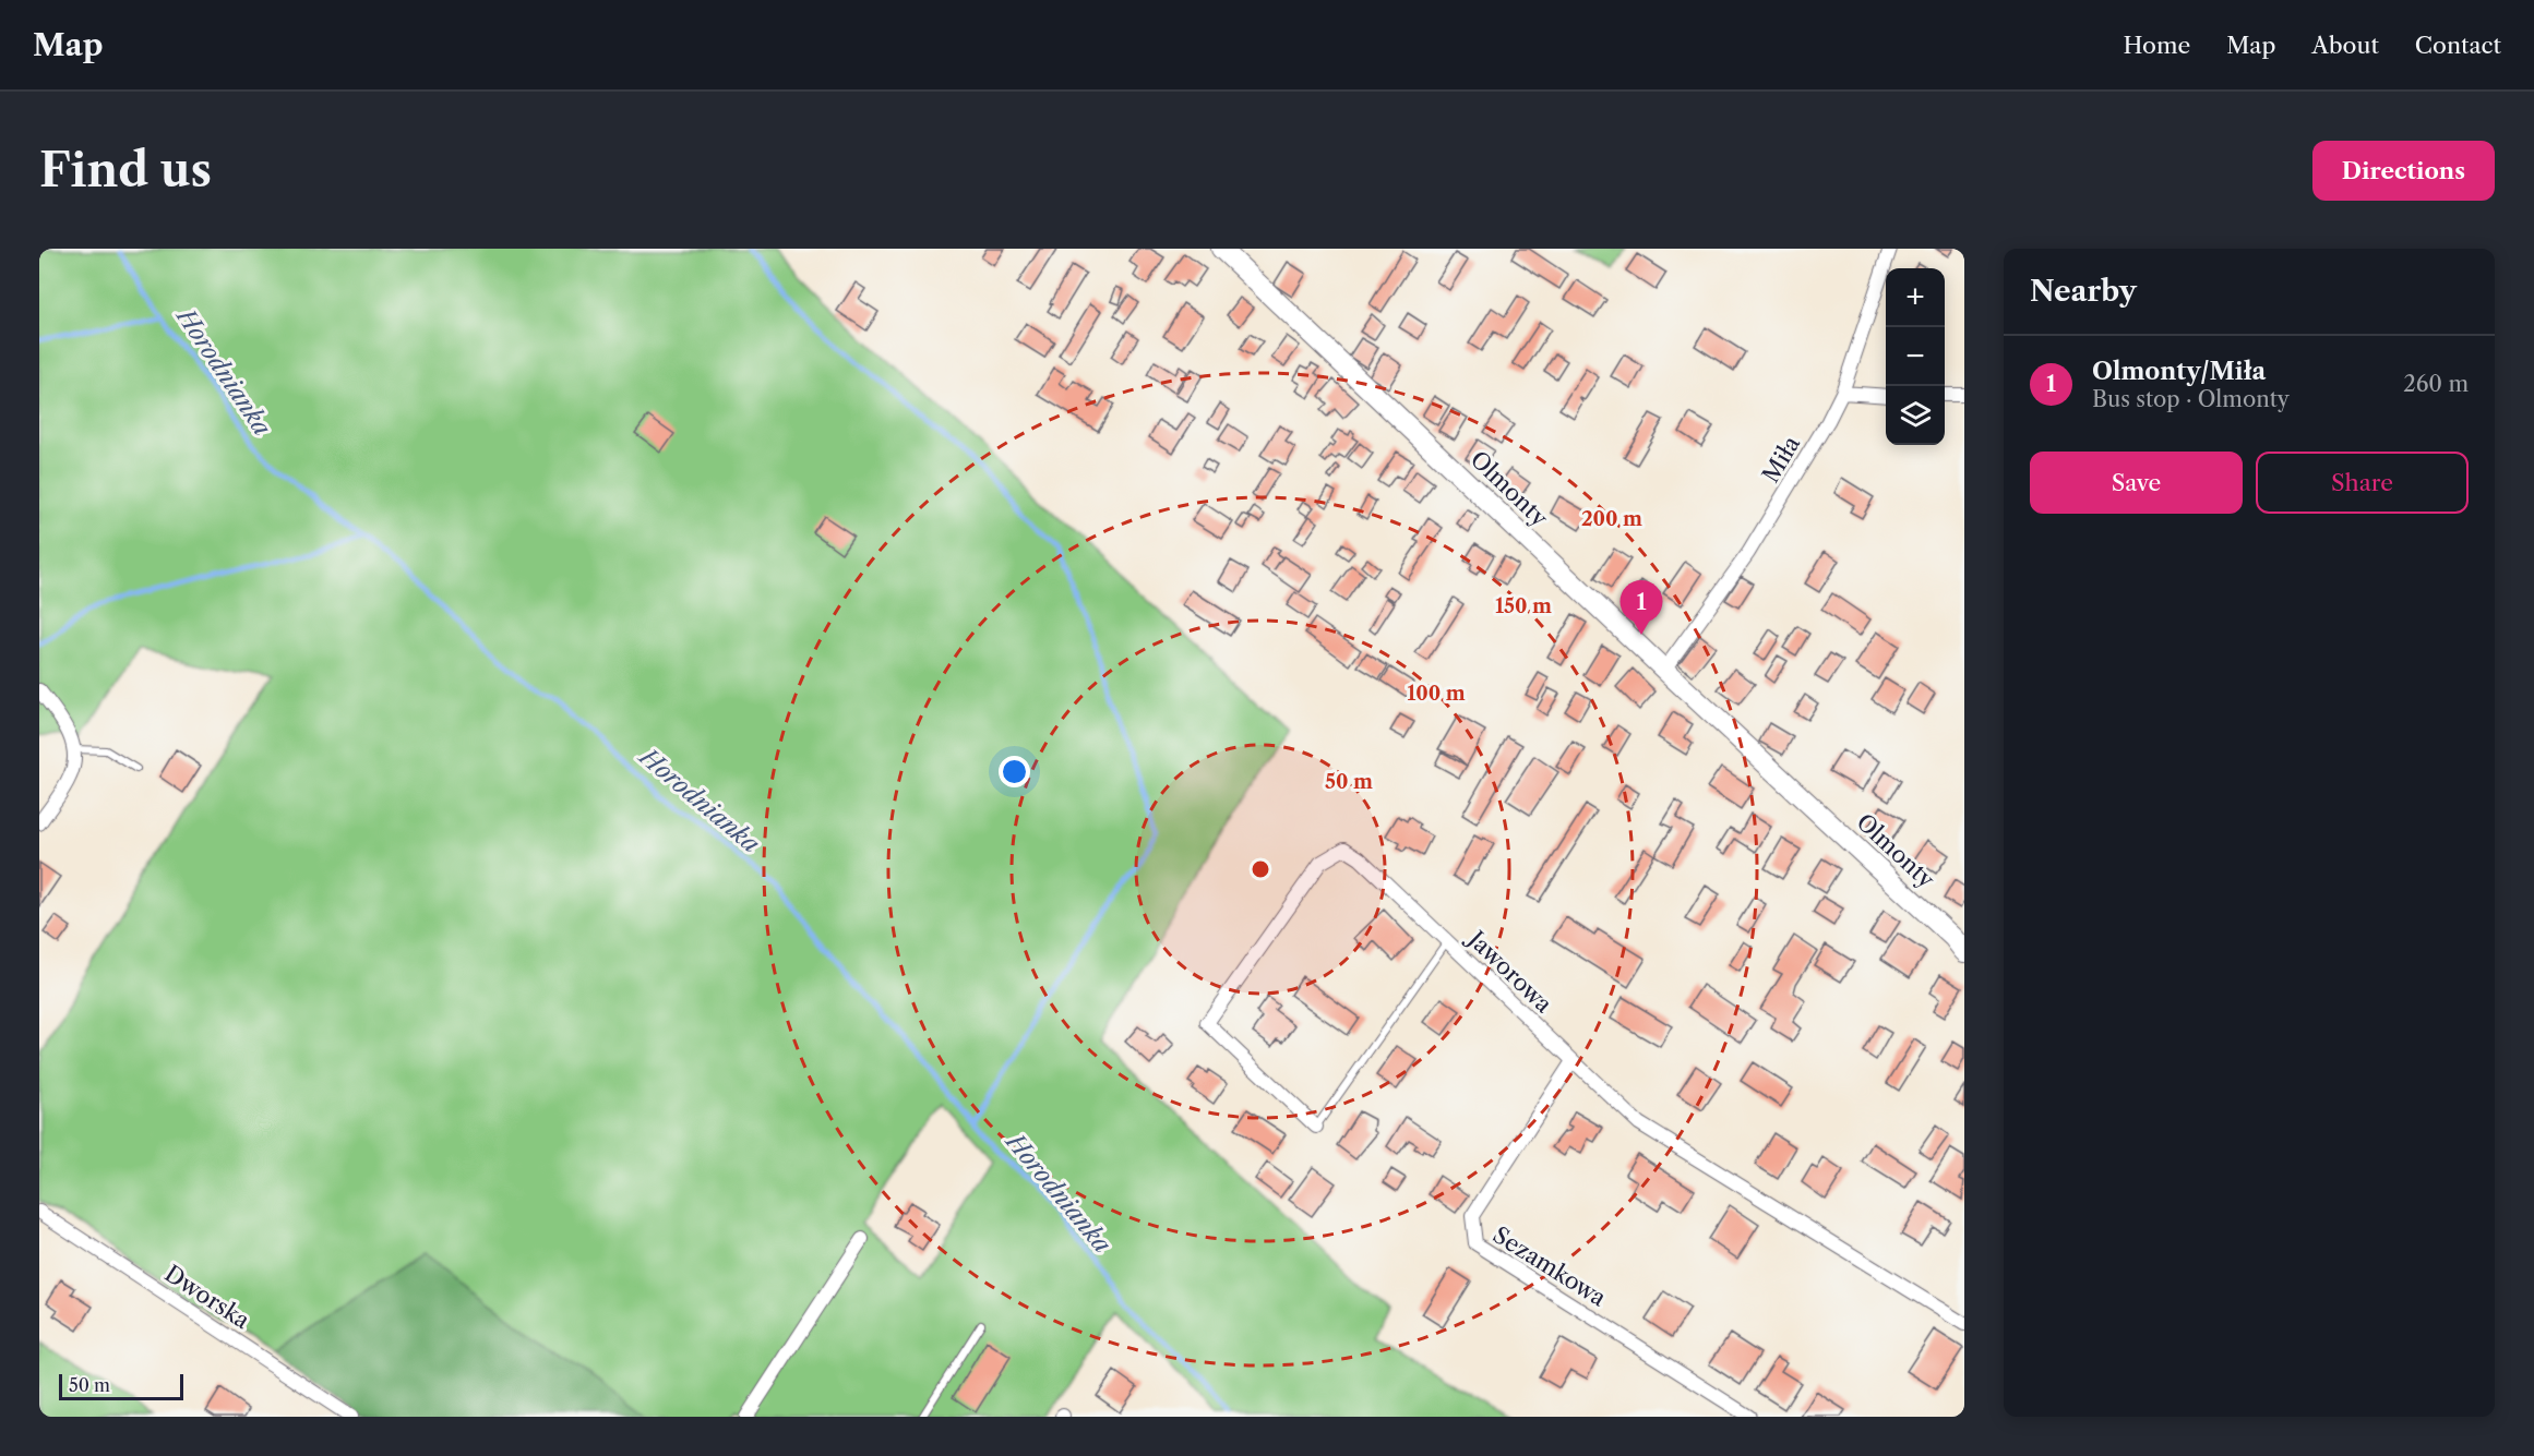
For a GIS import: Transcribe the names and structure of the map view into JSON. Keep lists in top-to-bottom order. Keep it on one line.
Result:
{"streets":{"street":["Miła","Olmonty","Jaworowa","Sezamkowa","Dworska"]},"crossings":[["Miła","Olmonty"],["Jaworowa","Sezamkowa"]],"water":["Horodnianka"],"scale_bar":"50 m","page":{"header":"Map","nav":["Home","Map","About","Contact"],"buttons":["Directions",["Save","Share"]],"title":"Find us","heading":"Nearby","map_buttons":["+","−"],"list":[{"mark":"1","name":"Olmonty/Miła","note":"Bus stop · Olmonty","value":"260 m"}],"pins":"1","scale":"50 m"},"rings":["200 m","150 m","100 m","50 m"]}
